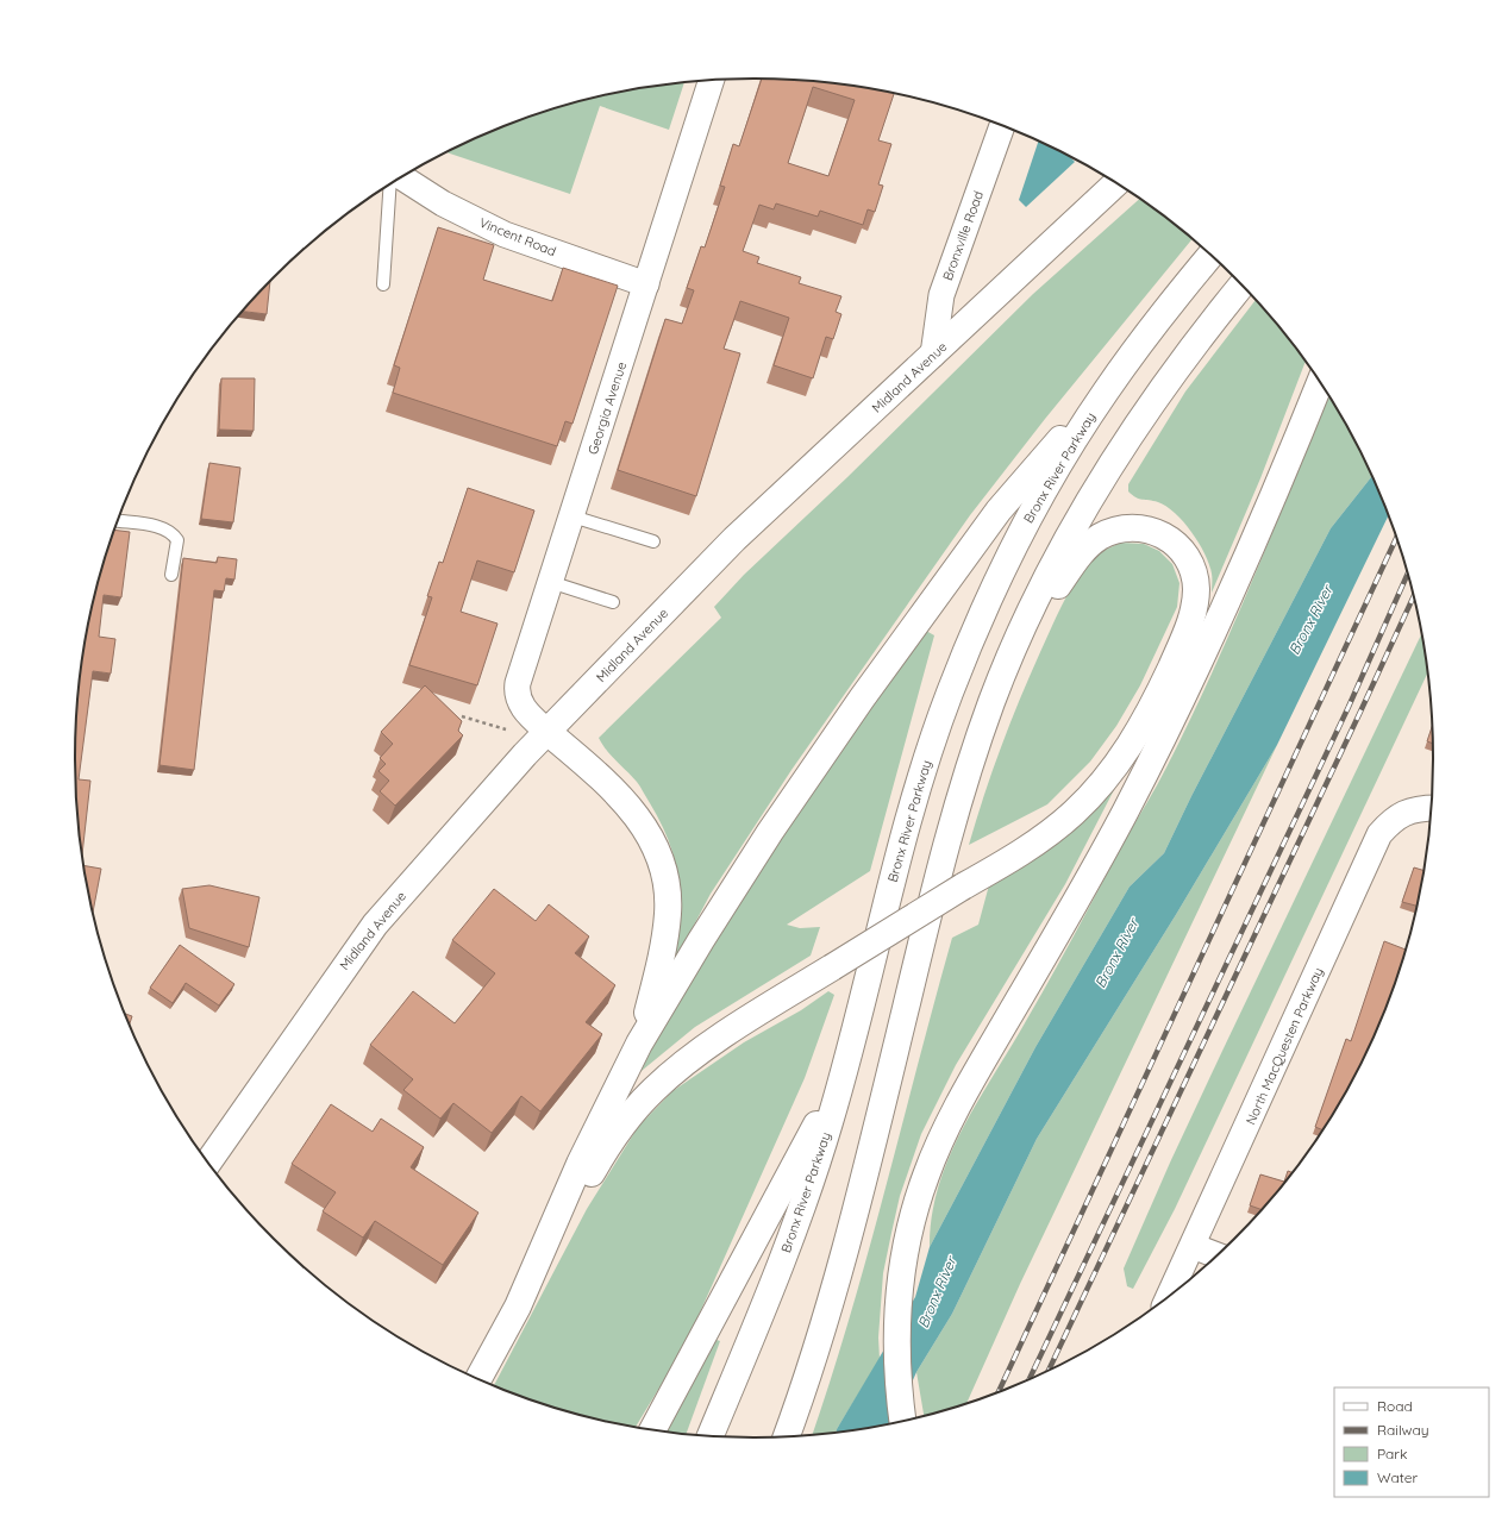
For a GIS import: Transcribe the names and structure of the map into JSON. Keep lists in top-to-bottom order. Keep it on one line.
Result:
{"streets":{"main road":["Midland Avenue","Bronx River Parkway"],"street":["Bronxville Road","Vincent Road","Georgia Avenue","North MacQuesten Parkway"]},"crossings":[["Bronxville Road","Midland Avenue"],["Vincent Road","Georgia Avenue"],["Midland Avenue","Georgia Avenue"]],"water":["Bronx River"],"legend":["Road","Railway","Park","Water"]}
